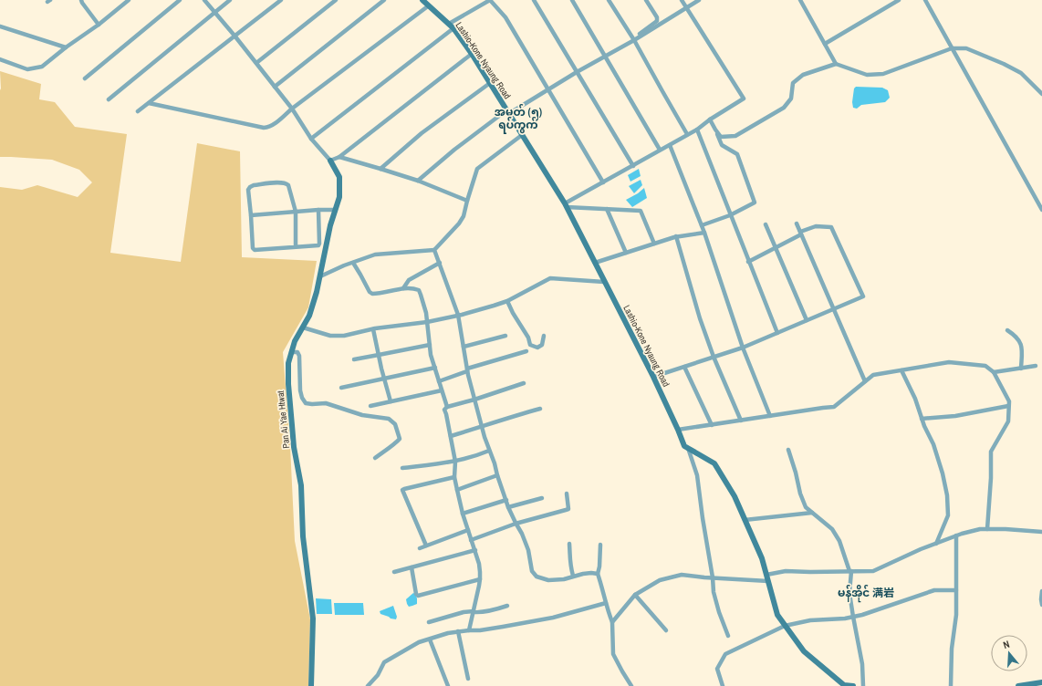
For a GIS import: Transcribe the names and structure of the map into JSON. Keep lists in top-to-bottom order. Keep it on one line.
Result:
{"streets":{"main road":["Lashio-Kone Nyaung Road","Pan Ai Yae Htwat"]},"districts":["အမှတ် (၅) ရပ်ကွက်","မန်အိုင် 满岩"],"north":"top"}
